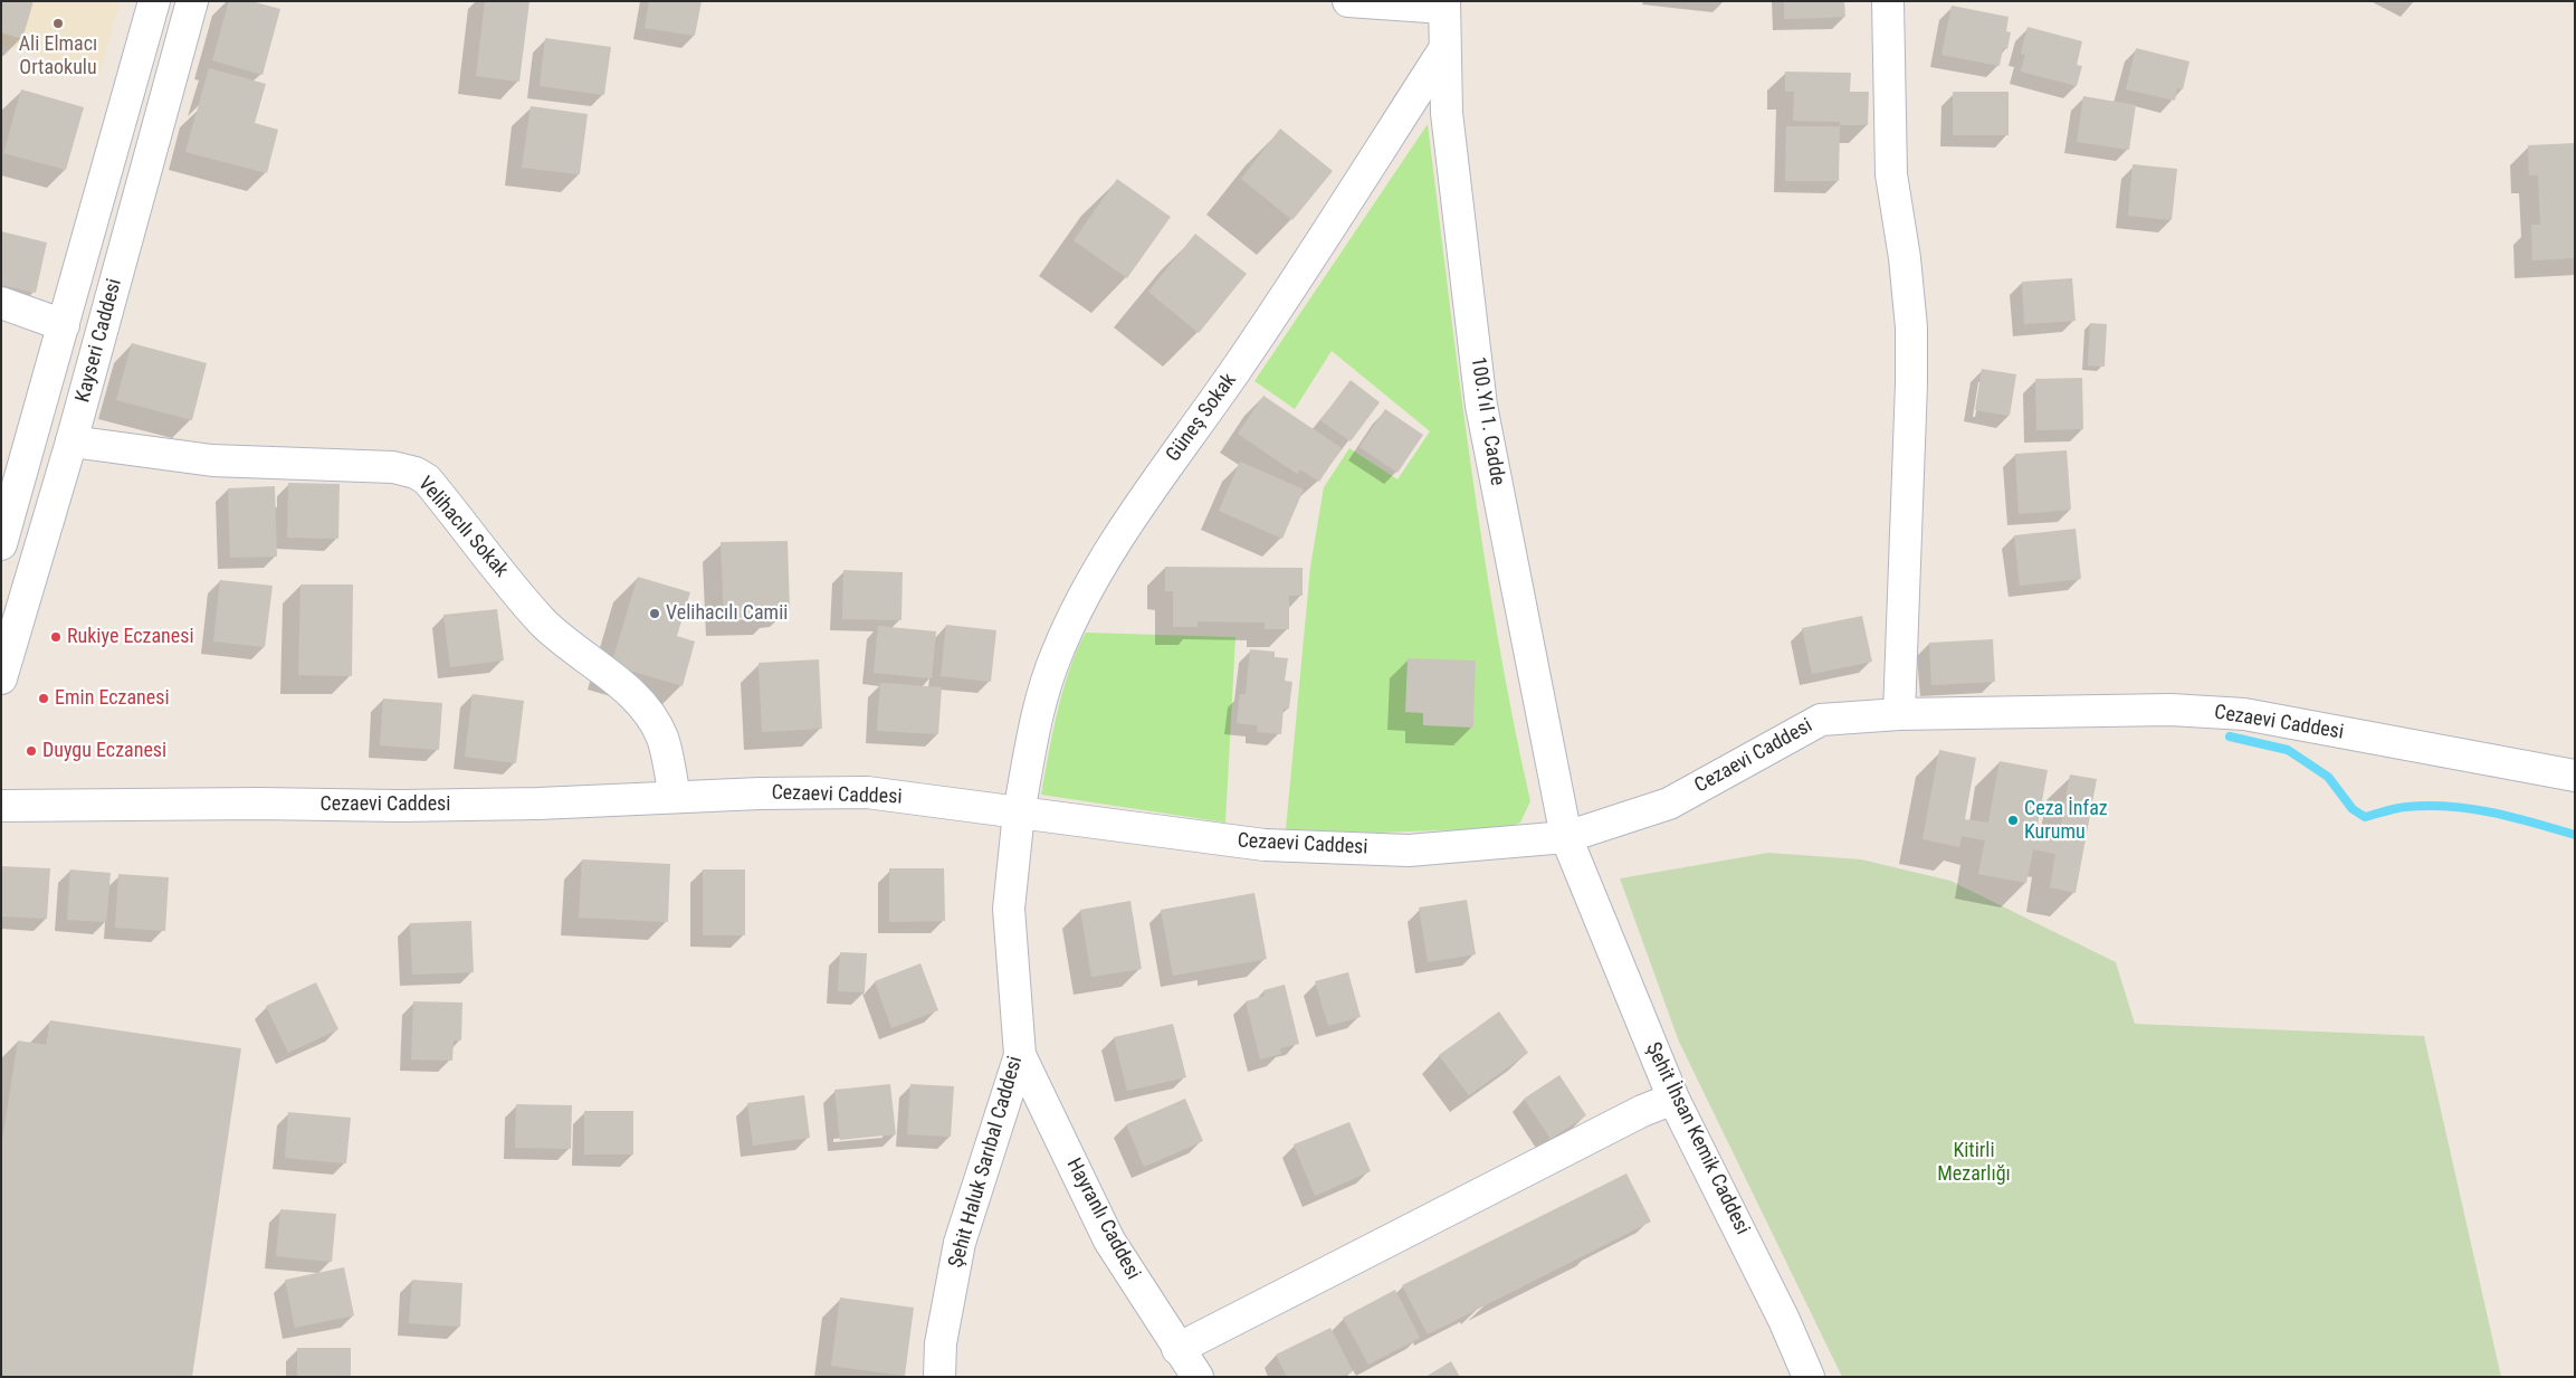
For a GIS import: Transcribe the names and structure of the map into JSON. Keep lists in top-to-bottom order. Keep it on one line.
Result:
{"streets":{"street":["Kayseri Caddesi","Güneş Sokak","100.Yıl 1. Cadde","Velihacılı Sokak","Cezaevi Caddesi","Şehit İhsan Kemik Caddesi","Şehit Haluk Sarıbal Caddesi","Hayranlı Caddesi"]},"crossings":[["Kayseri Caddesi","Velihacılı Sokak"],["Güneş Sokak","100.Yıl 1. Cadde"],["Güneş Sokak","Cezaevi Caddesi"],["Güneş Sokak","Şehit Haluk Sarıbal Caddesi"],["100.Yıl 1. Cadde","Cezaevi Caddesi"],["100.Yıl 1. Cadde","Şehit İhsan Kemik Caddesi"],["Velihacılı Sokak","Cezaevi Caddesi"],["Cezaevi Caddesi","Şehit İhsan Kemik Caddesi"],["Cezaevi Caddesi","Şehit Haluk Sarıbal Caddesi"],["Şehit Haluk Sarıbal Caddesi","Hayranlı Caddesi"]],"parks":["Kitirli Mezarlığı"],"places":["Ali Elmacı Ortaokulu","Velihacılı Camii","Rukiye Eczanesi","Emin Eczanesi","Duygu Eczanesi","Ceza İnfaz Kurumu"]}
